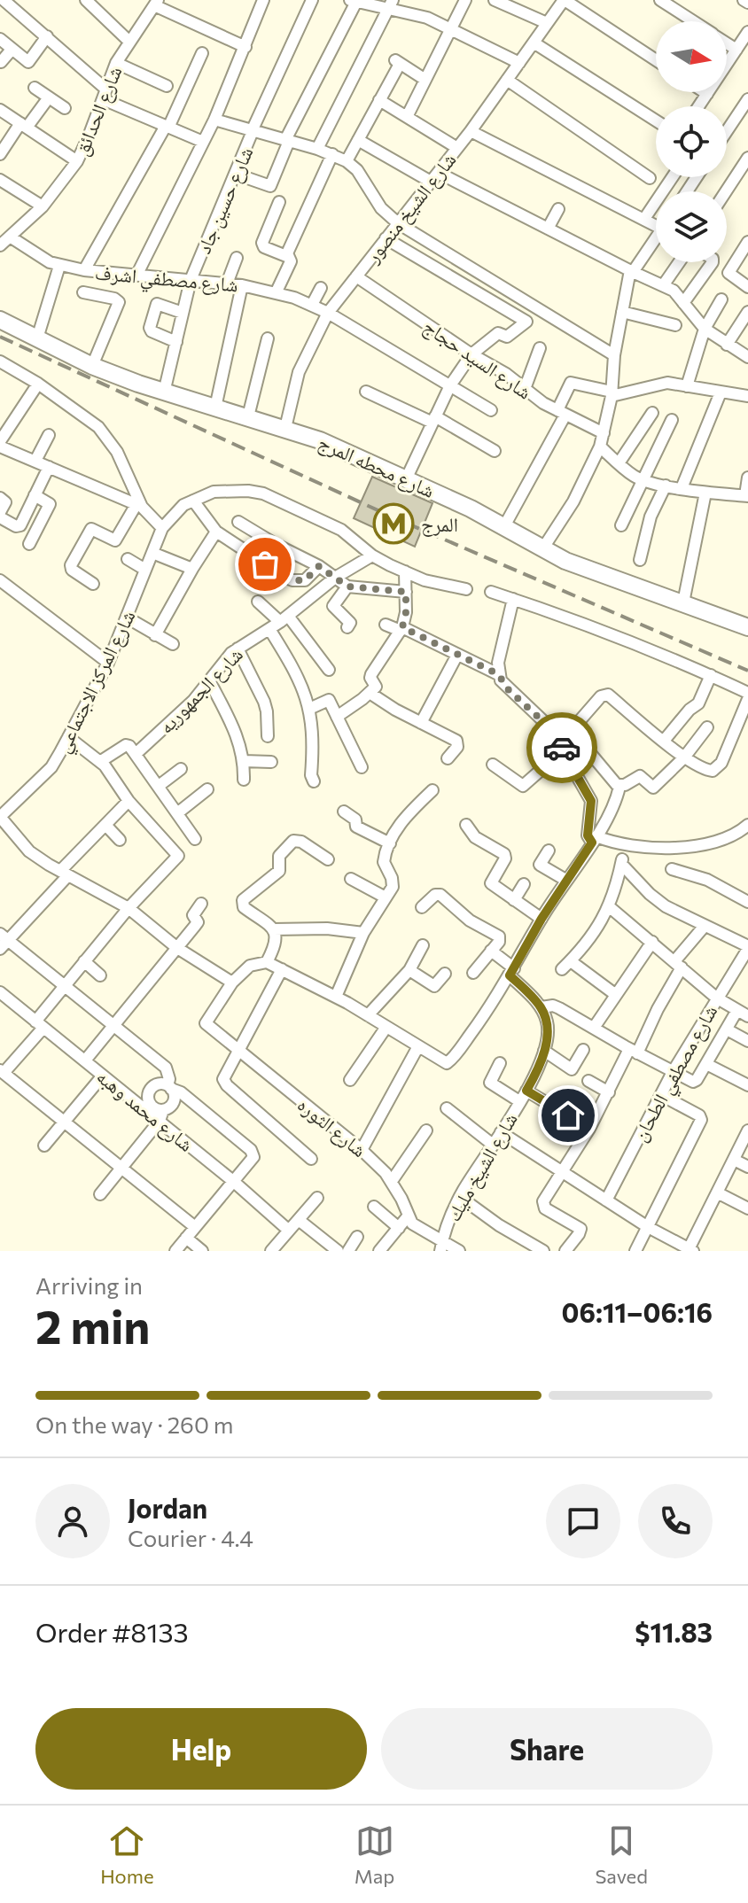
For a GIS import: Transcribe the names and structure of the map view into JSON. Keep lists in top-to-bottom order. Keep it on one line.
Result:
{"streets":{"main road":["شارع محطه المرج"],"street":["شارع الحدائق","شارع حسين جاد","شارع الشيخ منصور","شارع مصطفي اشرف","شارع السيد حجاج","شارع المركز الاجتماعي","شارع الجمهوريه","شارع مصطفي الطحان","شارع محمد وهبه","شارع الثوره","شارع الشيخ مليك"]},"crossings":[["شارع الحدائق","شارع مصطفي اشرف"],["شارع حسين جاد","شارع مصطفي اشرف"],["شارع حسين جاد","شارع محطه المرج"],["شارع الشيخ منصور","شارع مصطفي اشرف"],["شارع الشيخ منصور","شارع السيد حجاج"],["شارع الشيخ منصور","شارع محطه المرج"],["شارع الثوره","شارع الشيخ مليك"]],"places":{"metro station":["المرج"]},"north":"right","page":{"heading":["2 min","Arriving in","06:11–06:16"],"panel":["Jordan","Courier · 4.4","Order #8133","$11.83"],"bar":"On the way · 260 m","buttons":["Help","Share"],"tabs":["Home","Map","Saved"]}}
